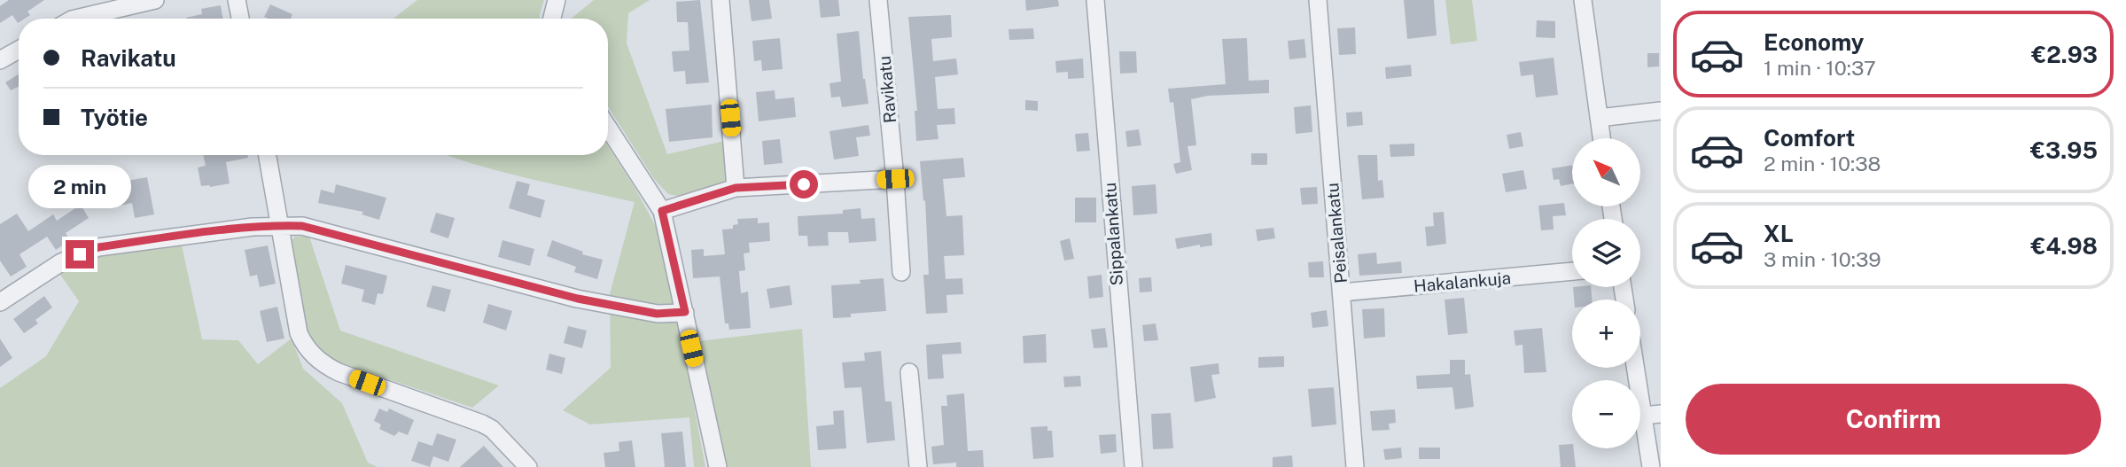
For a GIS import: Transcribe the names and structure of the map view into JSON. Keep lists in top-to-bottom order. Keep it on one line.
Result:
{"streets":{"street":["Ravikatu","Peisalankatu","Sippalankatu","Hakalankuja"]},"crossings":[["Peisalankatu","Hakalankuja"]],"north":"top left","page":{"list":[{"name":"Economy","note":"1 min · 10:37","value":"€2.93"},{"name":"Comfort","note":"2 min · 10:38","value":"€3.95"},{"name":"XL","note":"3 min · 10:39","value":"€4.98"}],"banner":["Ravikatu","Työtie"],"map_buttons":["+","−"],"bubble":"2 min","buttons":"Confirm"}}
